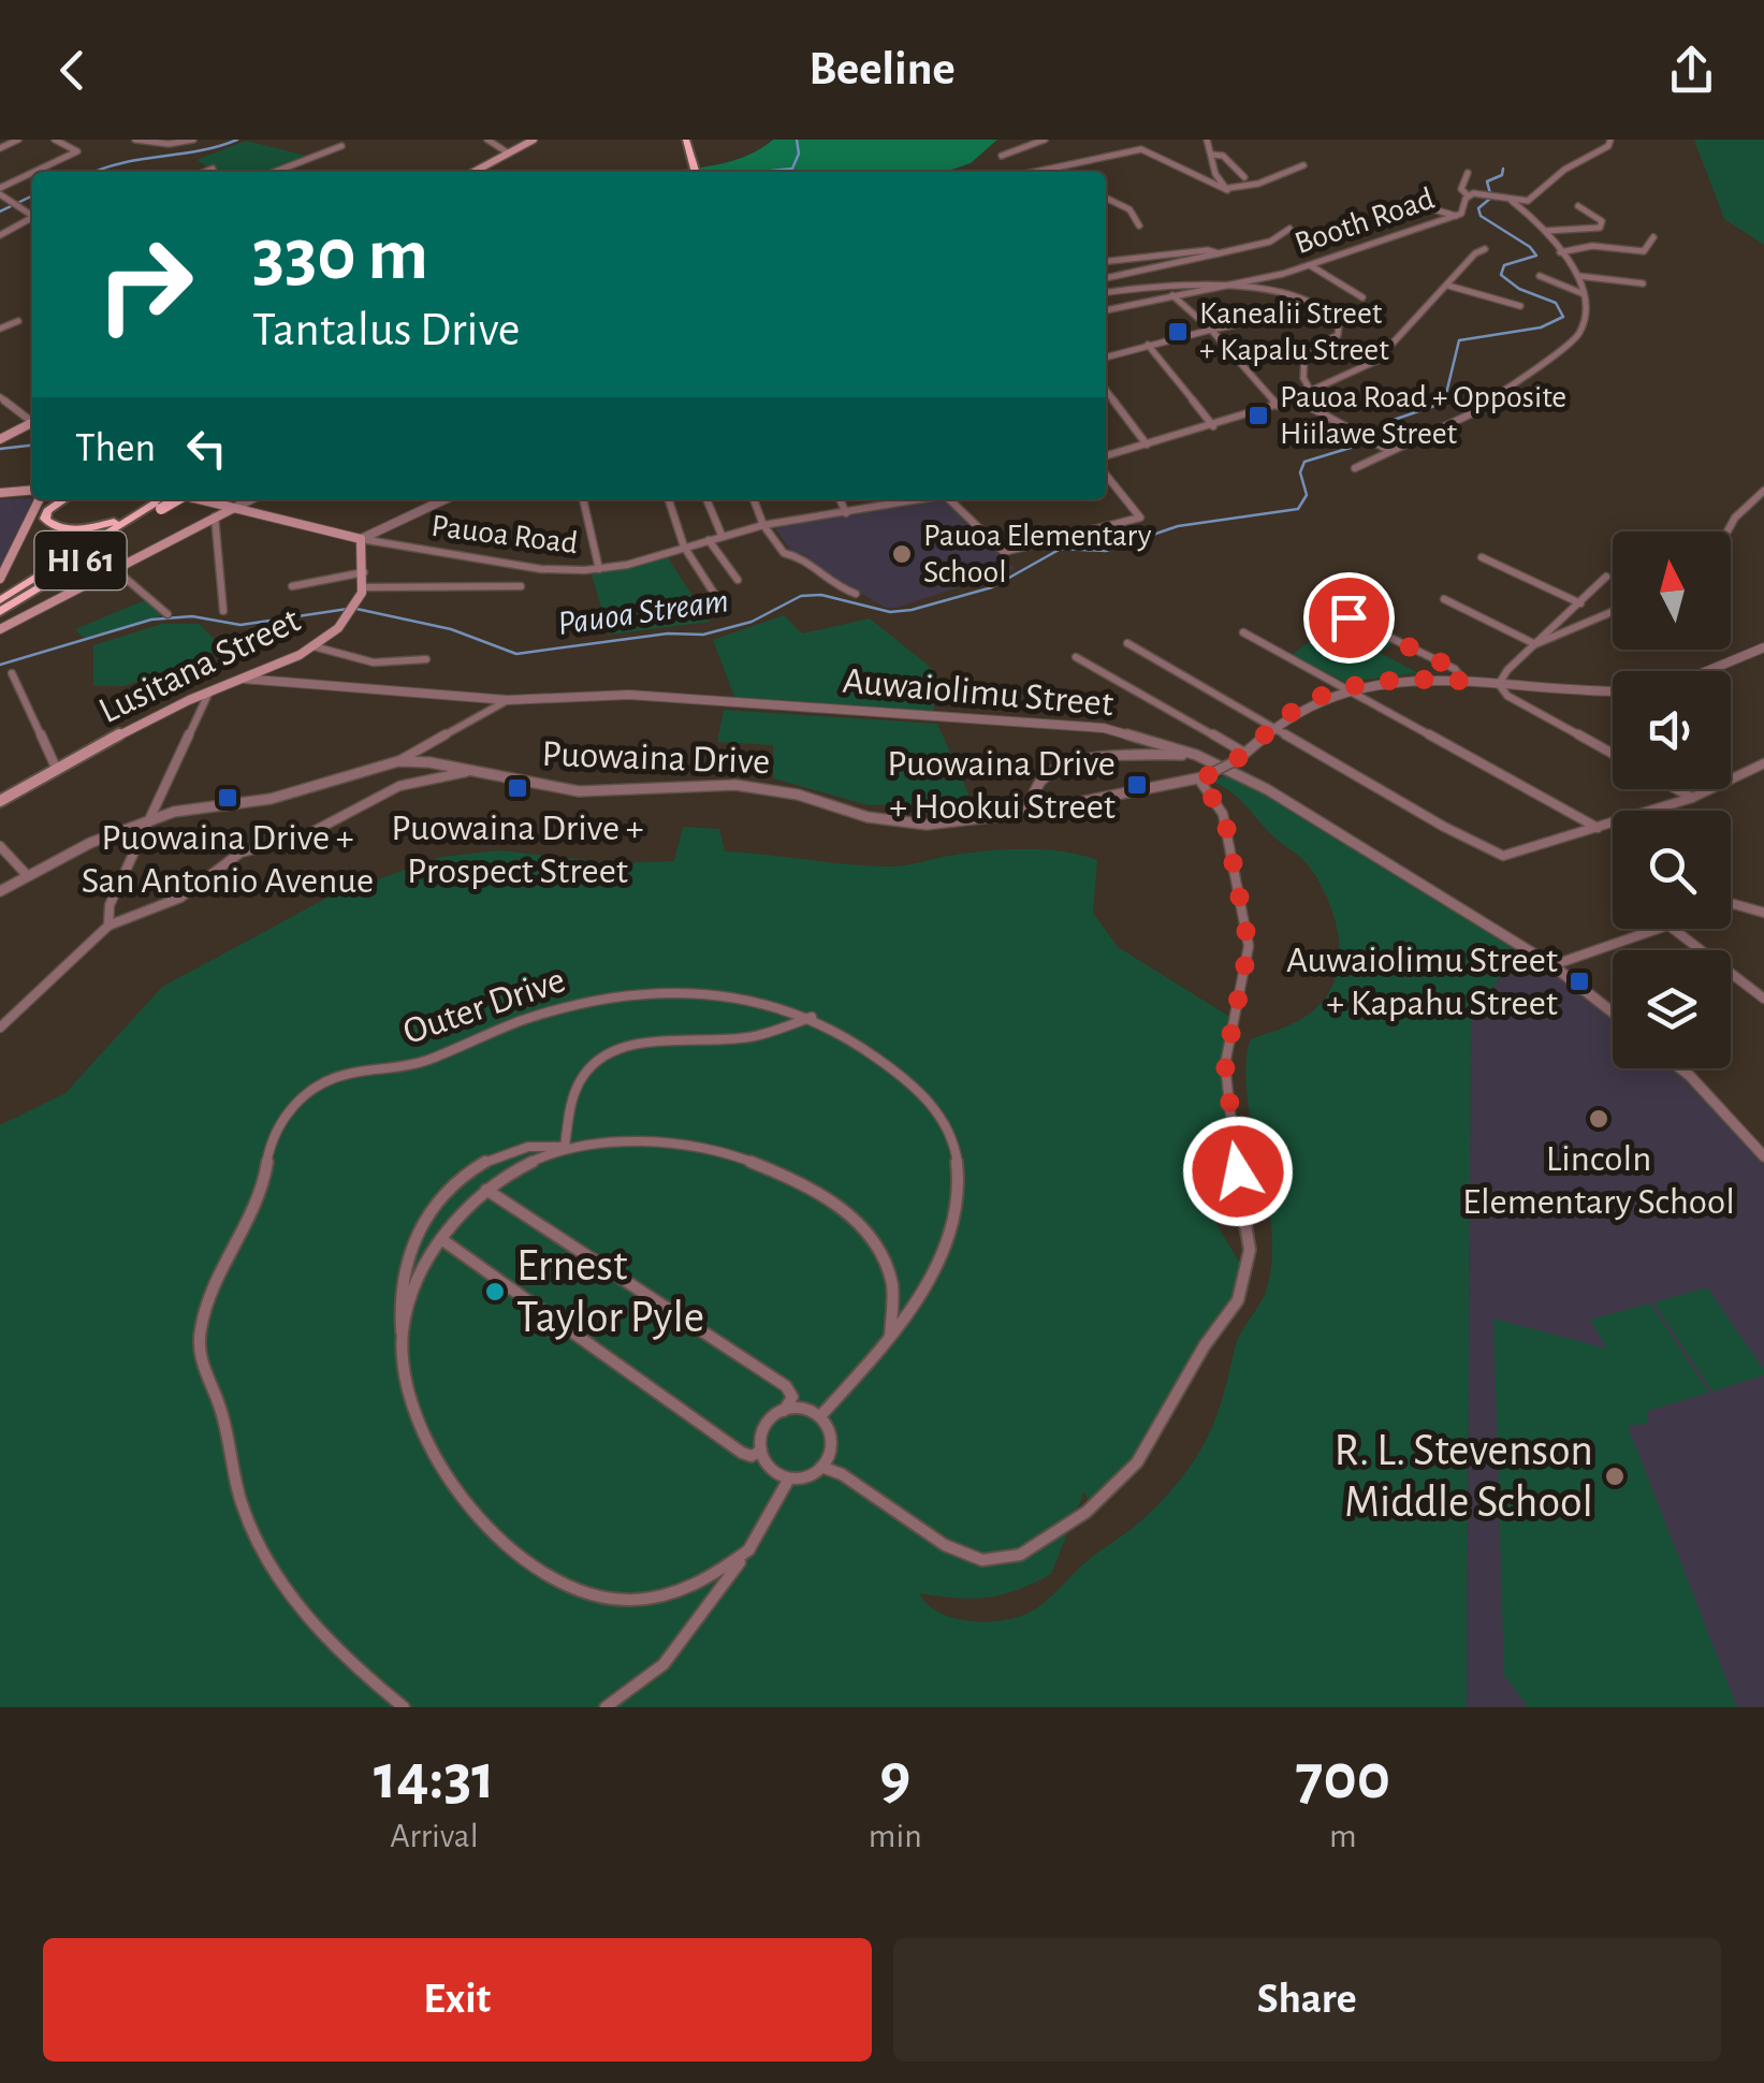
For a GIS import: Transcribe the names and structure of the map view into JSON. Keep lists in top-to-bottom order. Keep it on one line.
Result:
{"streets":{"highway":["HI 61"],"main road":["Pauoa Road","Lusitana Street"],"street":["Booth Road","Auwaiolimu Street","Puowaina Drive","Outer Drive"]},"crossings":[["Pauoa Road","Lusitana Street"],["Lusitana Street","Auwaiolimu Street"]],"water":["Pauoa Stream"],"places":{"transit":["Kanealii Street + Kapalu Street","Pauoa Road + Opposite Hiilawe Street","Puowaina Drive + Hookui Street","Puowaina Drive + Prospect Street","Puowaina Drive + San Antonio Avenue","Auwaiolimu Street + Kapahu Street"],"other":["Pauoa Elementary School","Lincoln Elementary School","Ernest Taylor Pyle","R. L. Stevenson Middle School"]},"north":"top","page":{"header":"Beeline","turn":["330 m","Tantalus Drive"],"then":"Then","eta":["14:31","Arrival","9","min","700","m"],"buttons":["Exit","Share"]}}
